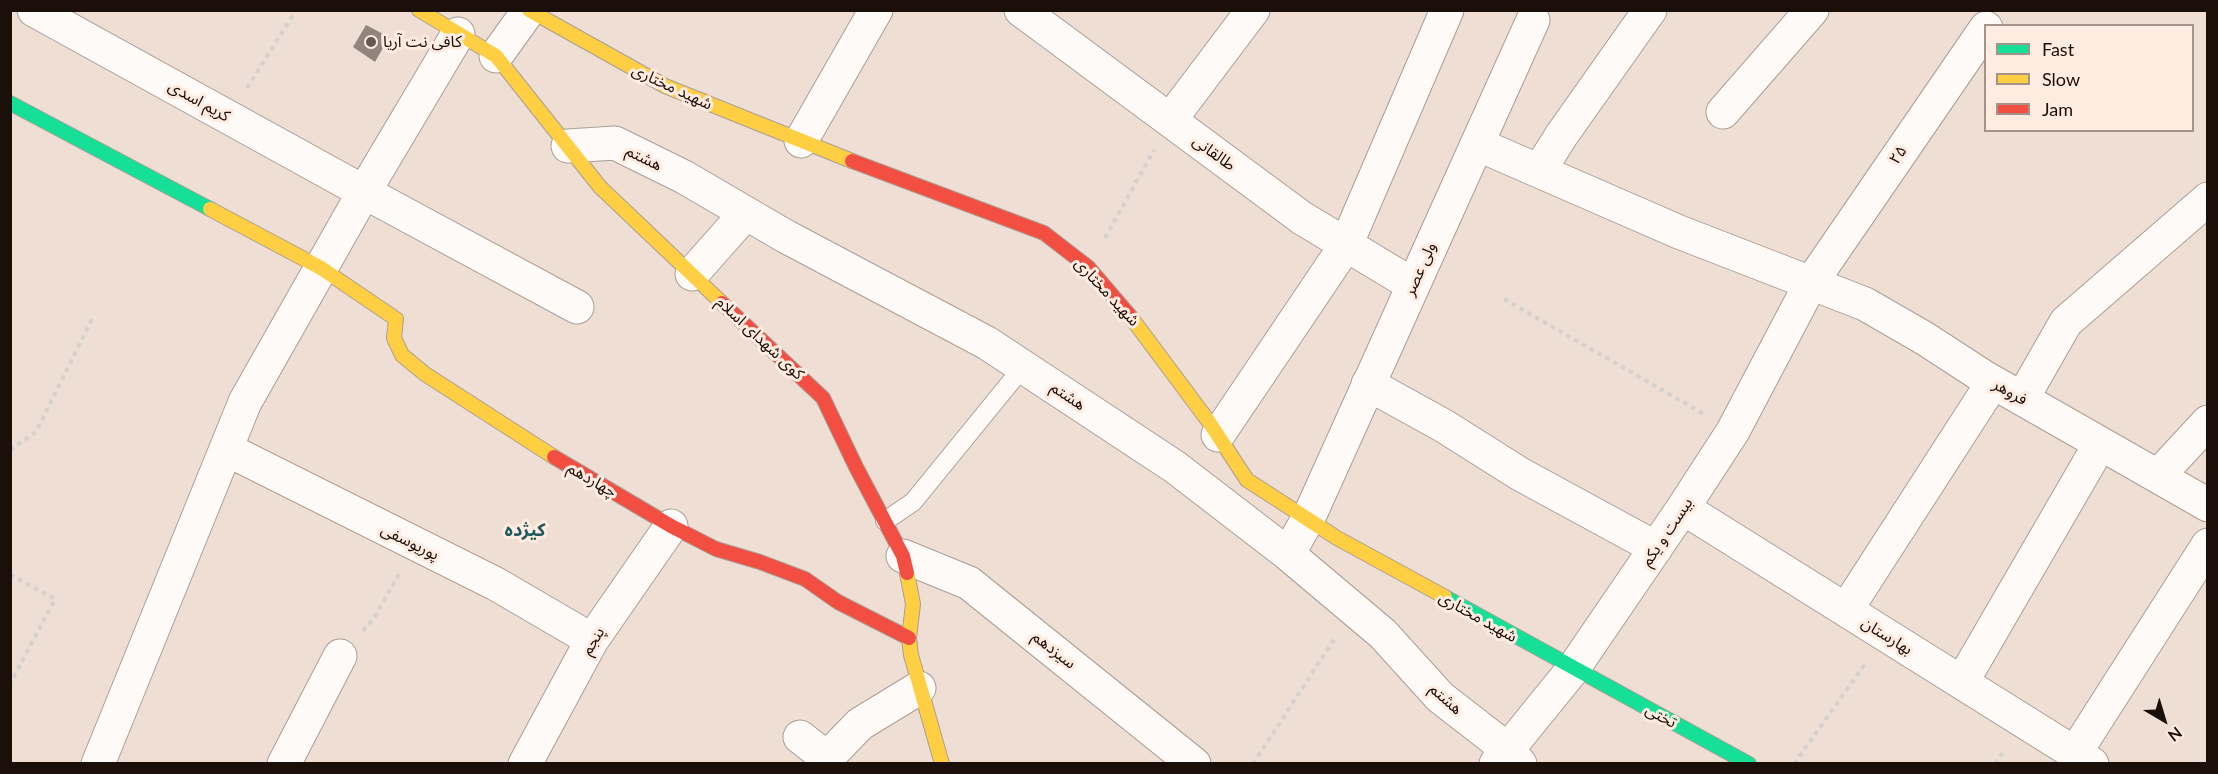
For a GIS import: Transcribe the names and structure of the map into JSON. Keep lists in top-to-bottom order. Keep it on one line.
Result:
{"streets":{"street":["شهید مختاری","کریم اسدی","طالقانی","۲۵","هشتم","ولی عصر","کوی شهدای اسلام","فروهر","چهاردهم","بیست و یکم","پوریوسفی","بهارستان","پنجم","سیزدهم","تختی"]},"crossings":[["شهید مختاری","ولی عصر"],["شهید مختاری","بیست و یکم"],["شهید مختاری","تختی"],["طالقانی","ولی عصر"],["۲۵","فروهر"],["۲۵","بیست و یکم"],["هشتم","ولی عصر"],["هشتم","کوی شهدای اسلام"],["هشتم","بیست و یکم"],["ولی عصر","فروهر"],["کوی شهدای اسلام","چهاردهم"],["کوی شهدای اسلام","سیزدهم"],["فروهر","بیست و یکم"],["چهاردهم","پنجم"],["بیست و یکم","بهارستان"],["بیست و یکم","تختی"],["پوریوسفی","پنجم"]],"districts":["کیژده"],"places":["کافی نت آریا"],"legend":["Fast","Slow","Jam"],"north":"bottom right"}
